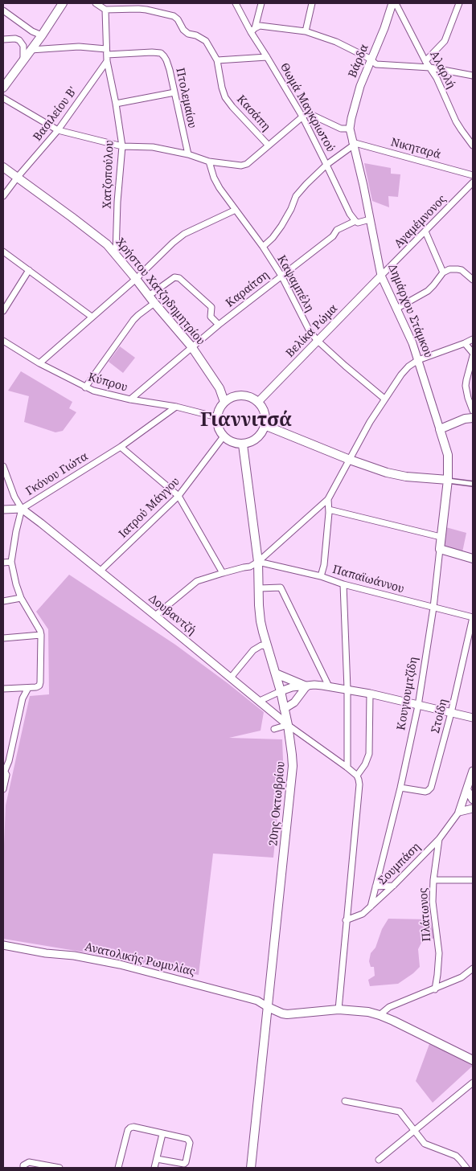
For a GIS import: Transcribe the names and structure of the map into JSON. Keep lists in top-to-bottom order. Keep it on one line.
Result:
{"streets":{"main road":["Χρήστου Χατζηδημητρίου","Κουγιουμτζίδη","20ης Οκτωβρίου"],"street":["Βάρδα","Αλαρλή","Πτολεμαίου","Θωμά Μαγκριωτού","Κασάπη","Βασιλείου Β'","Νικηταρά","Χατζοπούλου","Αγαμέμνονος","Καψαμπέλη","Καραίτση","Δημάρχου Στάμκου","Βελίκα Ρώμα","Κύπρου","Γκόνου Γιώτα","Ιατρού Μάγγου","Παπαϊωάννου","Δουβαντζή","Στοίδη","Σουμπάση","Πλάτωνος","Ανατολικής Ρωμυλίας"]},"crossings":[["Βάρδα","Δημάρχου Στάμκου"],["Πτολεμαίου","Χατζοπούλου"],["Θωμά Μαγκριωτού","Καραίτση"],["Βασιλείου Β'","Χατζοπούλου"],["Βασιλείου Β'","Χρήστου Χατζηδημητρίου"],["Νικηταρά","Δημάρχου Στάμκου"],["Χατζοπούλου","Χρήστου Χατζηδημητρίου"],["Αγαμέμνονος","Δημάρχου Στάμκου"],["Αγαμέμνονος","Βελίκα Ρώμα"],["Καψαμπέλη","Καραίτση"],["Καψαμπέλη","Βελίκα Ρώμα"],["Καραίτση","Χρήστου Χατζηδημητρίου"],["Καραίτση","Δημάρχου Στάμκου"],["Καραίτση","Κύπρου"],["Χρήστου Χατζηδημητρίου","Βελίκα Ρώμα"],["Χρήστου Χατζηδημητρίου","Κύπρου"],["Χρήστου Χατζηδημητρίου","Ιατρού Μάγγου"],["Χρήστου Χατζηδημητρίου","20ης Οκτωβρίου"],["Δημάρχου Στάμκου","Βελίκα Ρώμα"],["Δημάρχου Στάμκου","Κουγιουμτζίδη"],["Βελίκα Ρώμα","Κύπρου"],["Βελίκα Ρώμα","Ιατρού Μάγγου"],["Βελίκα Ρώμα","20ης Οκτωβρίου"],["Κύπρου","Γκόνου Γιώτα"],["Κύπρου","Ιατρού Μάγγου"],["Κύπρου","20ης Οκτωβρίου"],["Γκόνου Γιώτα","Δουβαντζή"],["Ιατρού Μάγγου","Δουβαντζή"],["Ιατρού Μάγγου","20ης Οκτωβρίου"],["Παπαϊωάννου","Κουγιουμτζίδη"],["Παπαϊωάννου","Στοίδη"],["Παπαϊωάννου","20ης Οκτωβρίου"],["Δουβαντζή","20ης Οκτωβρίου"],["Κουγιουμτζίδη","Στοίδη"],["Κουγιουμτζίδη","Σουμπάση"],["20ης Οκτωβρίου","Ανατολικής Ρωμυλίας"],["Σουμπάση","Πλάτωνος"]],"districts":["Γιαννιτσά"]}
